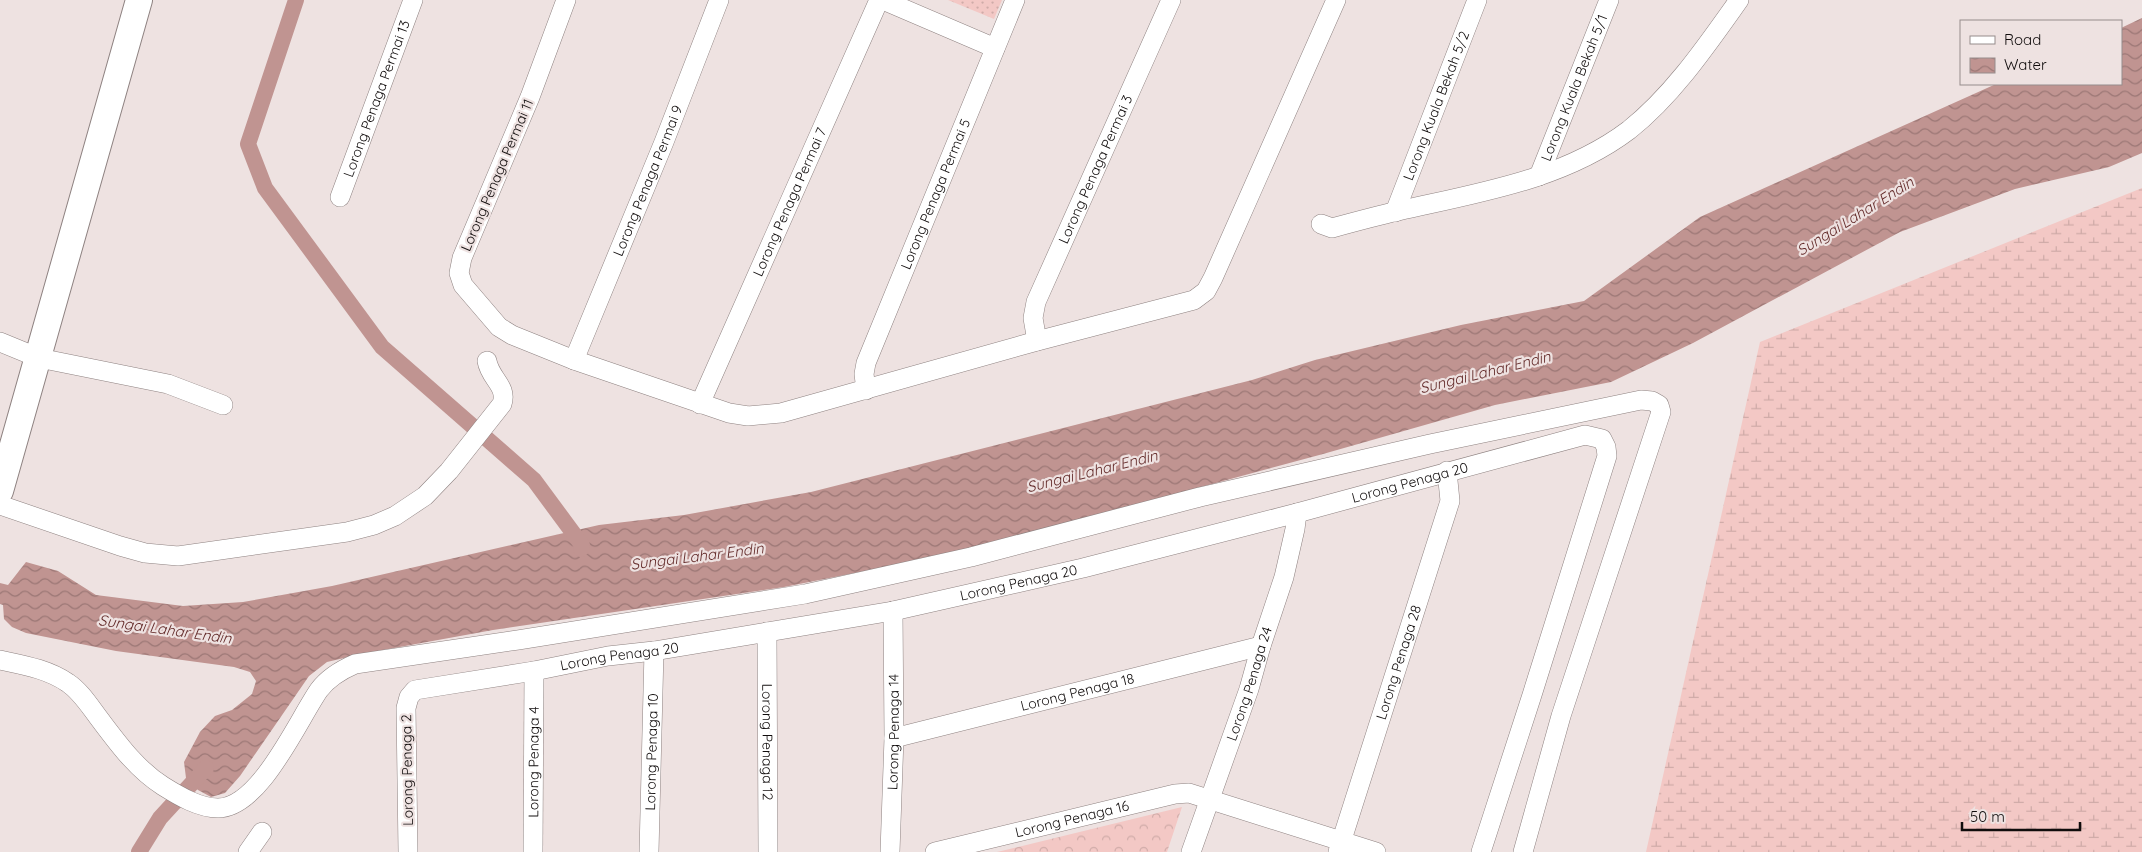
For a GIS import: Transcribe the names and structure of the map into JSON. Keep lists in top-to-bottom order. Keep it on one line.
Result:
{"streets":{"street":["Lorong Kuala Bekah 5/1","Lorong Penaga Permai 13","Lorong Kuala Bekah 5/2","Lorong Penaga Permai 3","Lorong Penaga Permai 11","Lorong Penaga Permai 9","Lorong Penaga Permai 5","Lorong Penaga Permai 7","Lorong Penaga 20","Lorong Penaga 28","Lorong Penaga 24","Lorong Penaga 18","Lorong Penaga 14","Lorong Penaga 12","Lorong Penaga 10","Lorong Penaga 4","Lorong Penaga 2","Lorong Penaga 16"]},"crossings":[["Lorong Penaga Permai 11","Lorong Penaga Permai 9"],["Lorong Penaga 20","Lorong Penaga 28"],["Lorong Penaga 20","Lorong Penaga 24"],["Lorong Penaga 20","Lorong Penaga 14"],["Lorong Penaga 20","Lorong Penaga 12"],["Lorong Penaga 20","Lorong Penaga 10"],["Lorong Penaga 20","Lorong Penaga 4"],["Lorong Penaga 20","Lorong Penaga 2"],["Lorong Penaga 28","Lorong Penaga 16"],["Lorong Penaga 24","Lorong Penaga 18"],["Lorong Penaga 24","Lorong Penaga 16"],["Lorong Penaga 18","Lorong Penaga 14"]],"water":["Sungai Lahar Endin"],"legend":["Road","Water"],"scale_bar":"50 m"}
